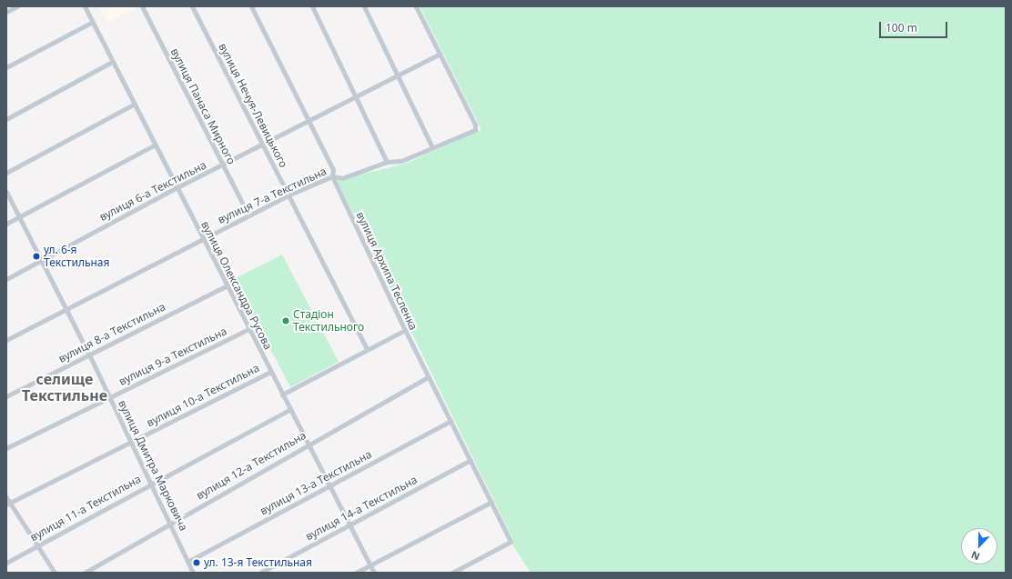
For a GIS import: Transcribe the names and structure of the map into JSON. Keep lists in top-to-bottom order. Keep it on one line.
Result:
{"streets":{"street":["вулиця Нечуя-Левицького","вулиця Панаса Мирного","вулиця 6-а Текстильна","вулиця 7-а Текстильна","вулиця Архипа Тесленка","вулиця Олександра Русова","вулиця 8-а Текстильна","вулиця 9-а Текстильна","вулиця 10-а Текстильна","вулиця Дмитра Марковича","вулиця 12-а Текстильна","вулиця 13-а Текстильна","вулиця 11-а Текстильна","вулиця 14-а Текстильна"]},"crossings":[["вулиця Нечуя-Левицького","вулиця 6-а Текстильна"],["вулиця Нечуя-Левицького","вулиця 7-а Текстильна"],["вулиця Панаса Мирного","вулиця 6-а Текстильна"],["вулиця Панаса Мирного","вулиця 7-а Текстильна"],["вулиця 6-а Текстильна","вулиця 7-а Текстильна"],["вулиця 6-а Текстильна","вулиця Архипа Тесленка"],["вулиця 6-а Текстильна","вулиця Олександра Русова"],["вулиця 6-а Текстильна","вулиця Дмитра Марковича"],["вулиця 7-а Текстильна","вулиця Архипа Тесленка"],["вулиця 7-а Текстильна","вулиця Олександра Русова"],["вулиця 7-а Текстильна","вулиця Дмитра Марковича"],["вулиця Архипа Тесленка","вулиця 12-а Текстильна"],["вулиця Архипа Тесленка","вулиця 13-а Текстильна"],["вулиця Архипа Тесленка","вулиця 14-а Текстильна"],["вулиця Олександра Русова","вулиця 8-а Текстильна"],["вулиця Олександра Русова","вулиця 9-а Текстильна"],["вулиця Олександра Русова","вулиця 10-а Текстильна"],["вулиця Олександра Русова","вулиця 12-а Текстильна"],["вулиця Олександра Русова","вулиця 13-а Текстильна"],["вулиця Олександра Русова","вулиця 11-а Текстильна"],["вулиця Олександра Русова","вулиця 14-а Текстильна"],["вулиця 8-а Текстильна","вулиця Дмитра Марковича"],["вулиця 9-а Текстильна","вулиця Дмитра Марковича"],["вулиця 10-а Текстильна","вулиця Дмитра Марковича"],["вулиця Дмитра Марковича","вулиця 12-а Текстильна"],["вулиця Дмитра Марковича","вулиця 13-а Текстильна"],["вулиця Дмитра Марковича","вулиця 11-а Текстильна"]],"districts":["селище Текстильне"],"places":["ул. 6-я Текстильная","Стадіон Текстильного","ул. 13-я Текстильная"],"scale_bar":"100 m","north":"bottom"}
